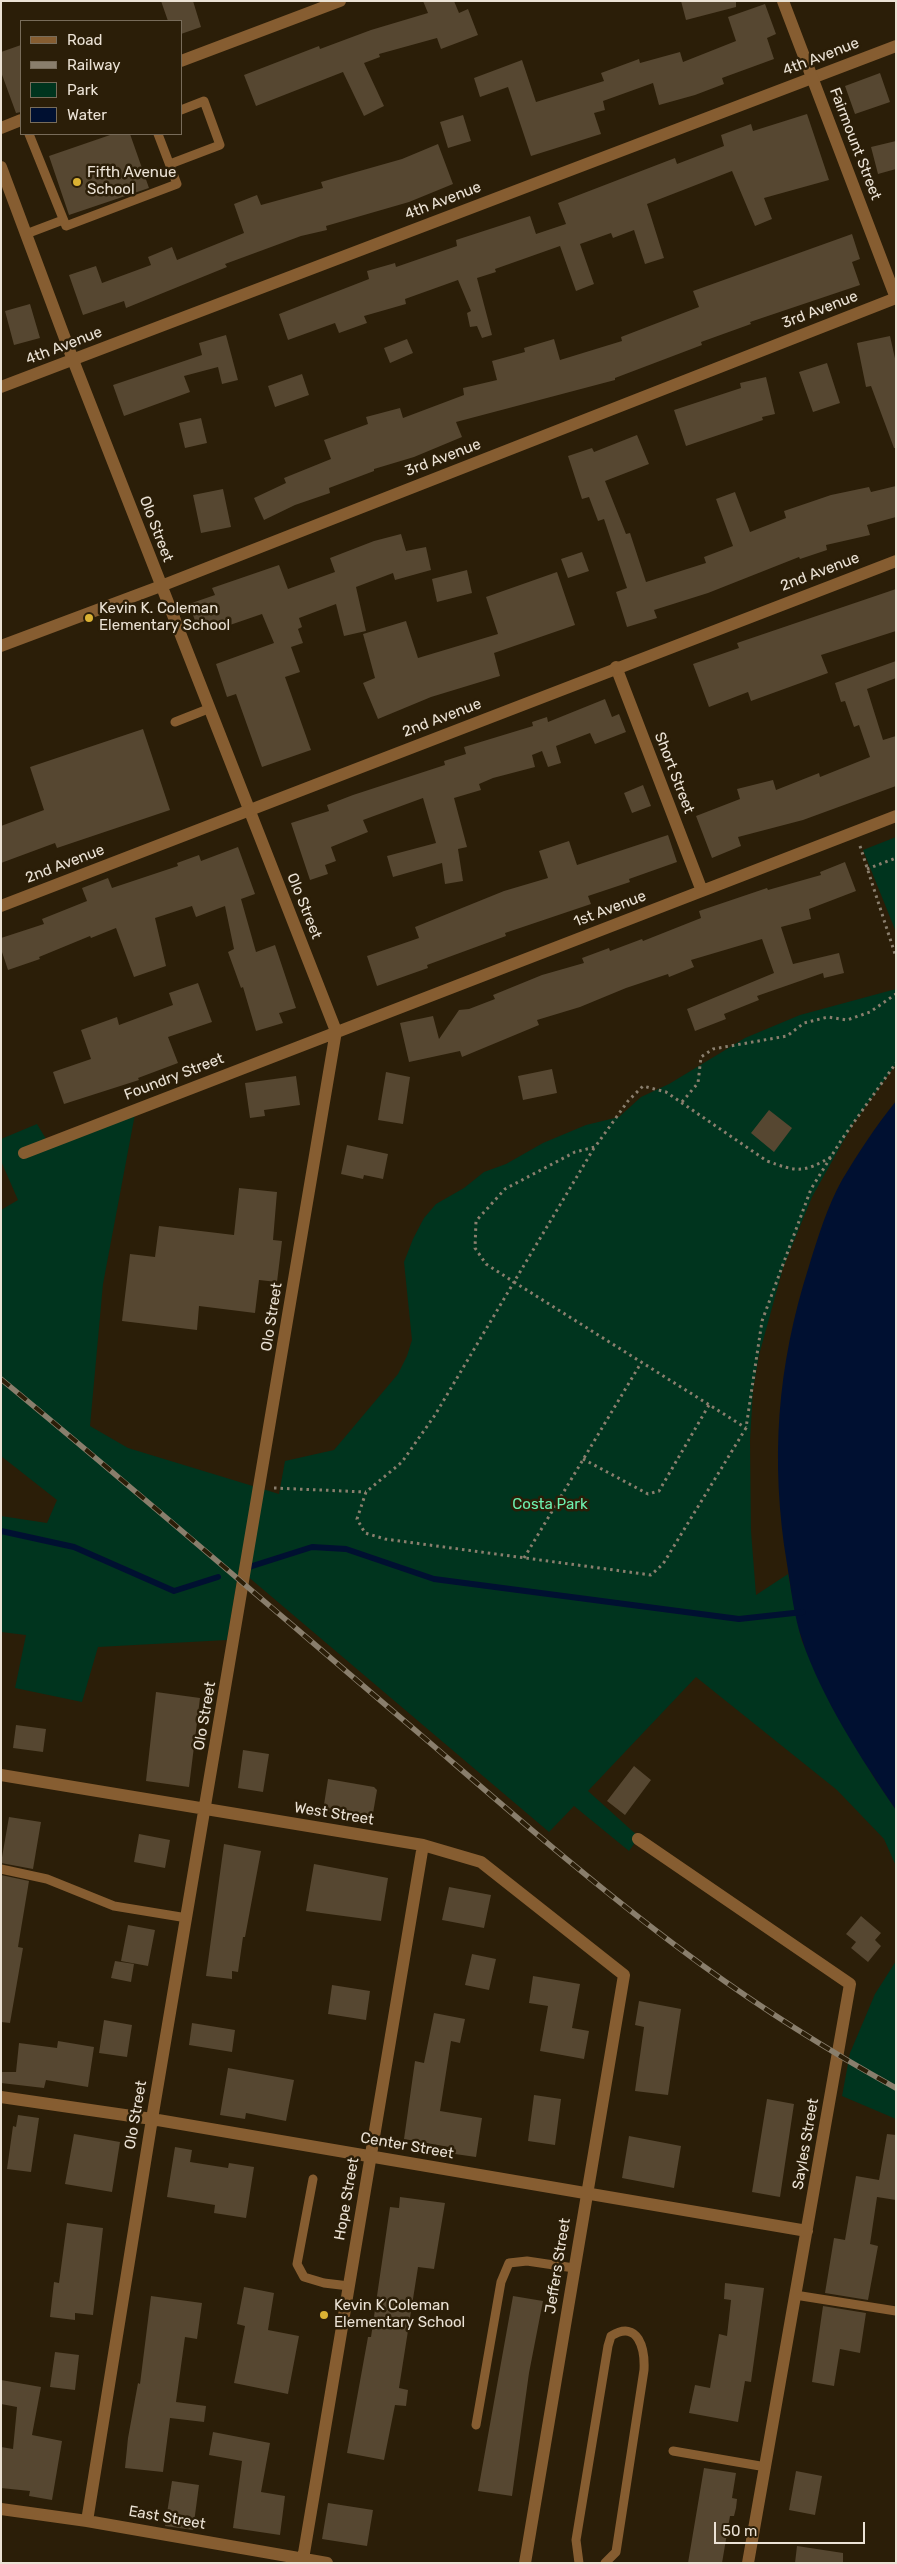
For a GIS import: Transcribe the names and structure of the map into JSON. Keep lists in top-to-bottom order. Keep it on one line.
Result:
{"streets":{"street":["4th Avenue","Fairmount Street","3rd Avenue","Olo Street","2nd Avenue","Short Street","1st Avenue","Foundry Street","West Street","Sayles Street","Center Street","Hope Street","Jeffers Street","East Street"]},"crossings":[["4th Avenue","Fairmount Street"],["4th Avenue","Olo Street"],["Fairmount Street","3rd Avenue"],["3rd Avenue","Olo Street"],["Olo Street","2nd Avenue"],["Olo Street","1st Avenue"],["Olo Street","Foundry Street"],["Olo Street","West Street"],["Olo Street","Center Street"],["Olo Street","East Street"],["2nd Avenue","Short Street"],["Short Street","1st Avenue"],["1st Avenue","Foundry Street"],["West Street","Hope Street"],["West Street","Jeffers Street"],["Sayles Street","Center Street"],["Center Street","Hope Street"],["Center Street","Jeffers Street"],["Hope Street","East Street"]],"parks":["Costa Park"],"places":["Fifth Avenue School","Kevin K. Coleman Elementary School","Kevin K Coleman Elementary School"],"legend":["Road","Railway","Park","Water"],"scale_bar":"50 m"}
